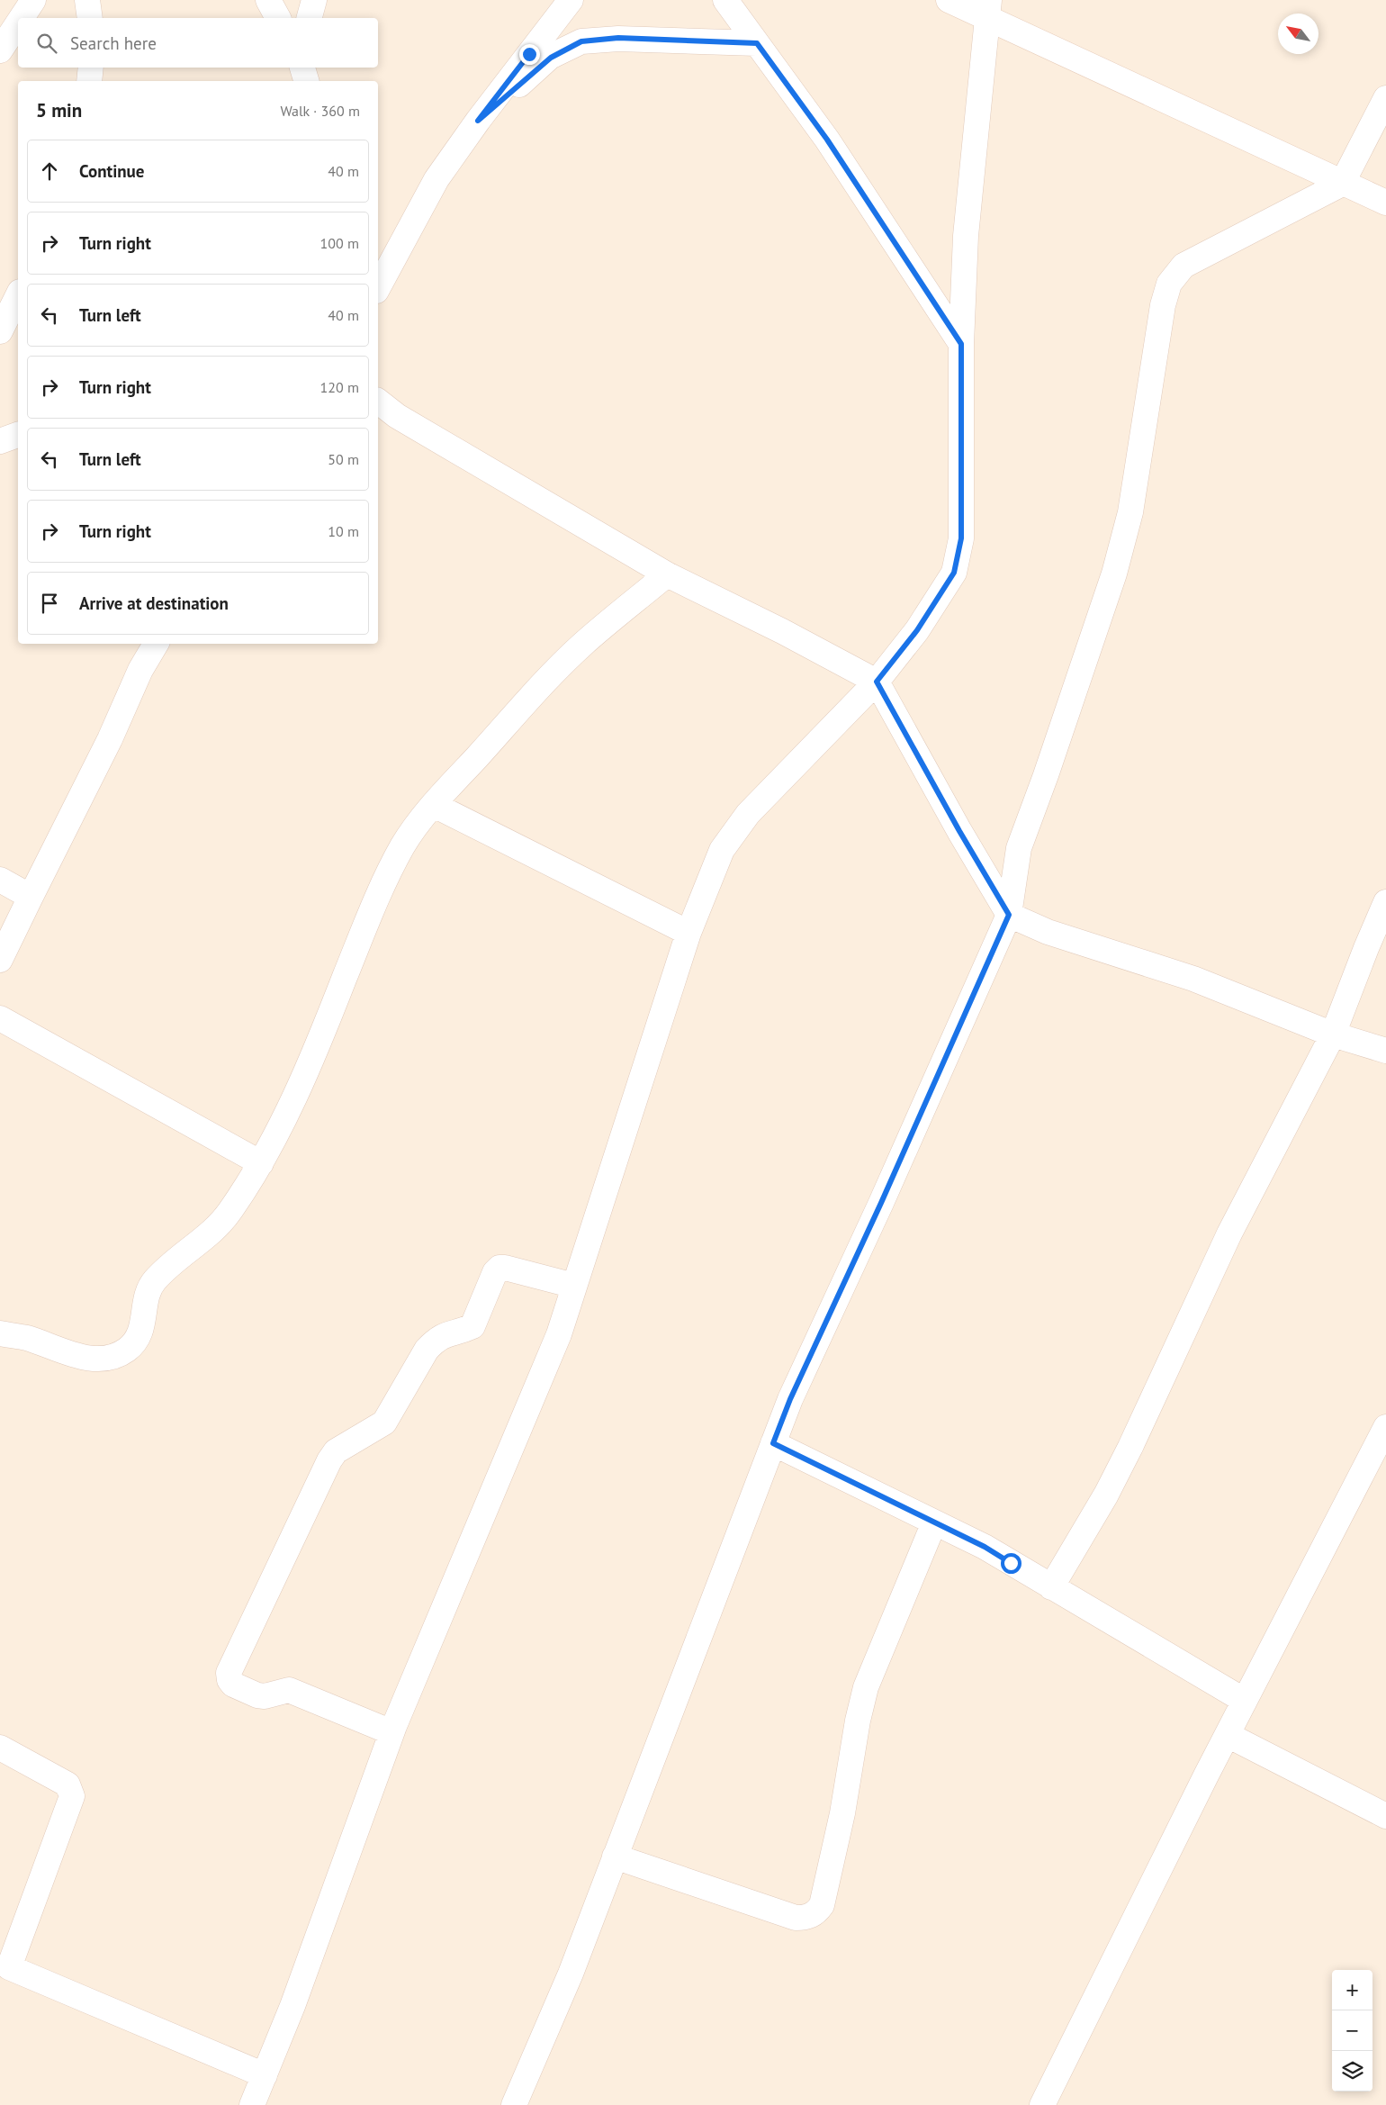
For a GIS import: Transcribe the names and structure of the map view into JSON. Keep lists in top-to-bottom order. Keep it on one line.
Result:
{"north":"top left","page":{"search":"Search here","heading":["5 min","Walk · 360 m"],"list":[["Continue","40 m"],["Turn right","100 m"],["Turn left","40 m"],["Turn right","120 m"],["Turn left","50 m"],["Turn right","10 m"],"Arrive at destination"],"map_buttons":["+","−"]}}
